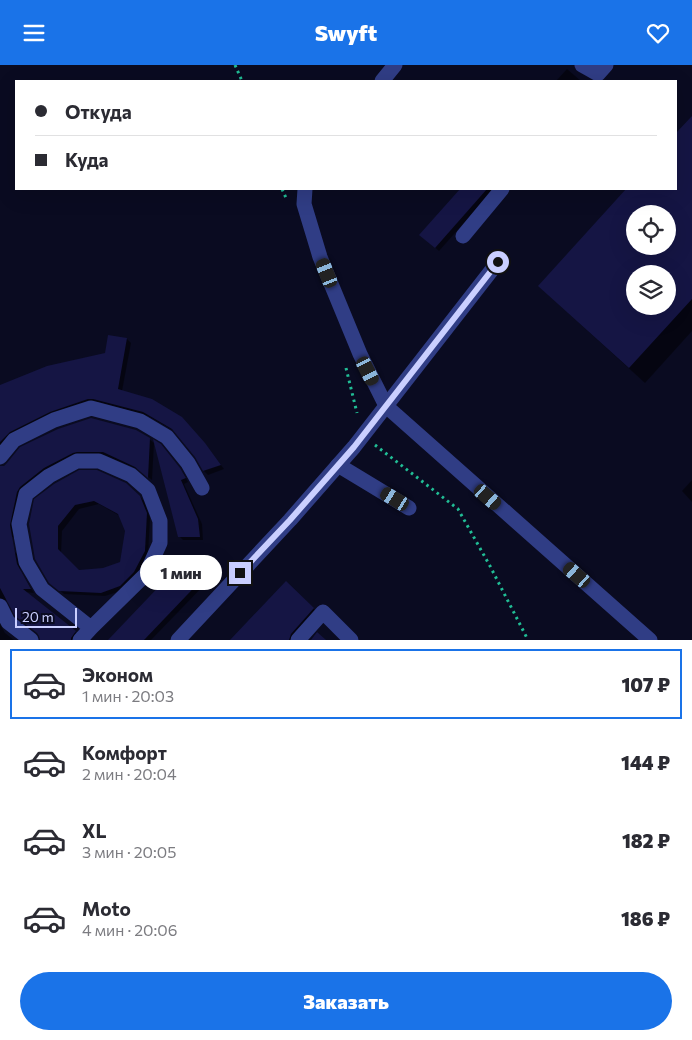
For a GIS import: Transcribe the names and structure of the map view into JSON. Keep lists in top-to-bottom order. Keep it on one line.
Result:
{"scale_bar":"20 m","page":{"header":"Swyft","banner":["Откуда","Куда"],"bubble":"1 мин","scale":"20 m","list":[{"name":"Эконом","note":"1 мин · 20:03","value":"107 ₽"},{"name":"Комфорт","note":"2 мин · 20:04","value":"144 ₽"},{"name":"XL","note":"3 мин · 20:05","value":"182 ₽"},{"name":"Moto","note":"4 мин · 20:06","value":"186 ₽"}],"buttons":"Заказать"}}
